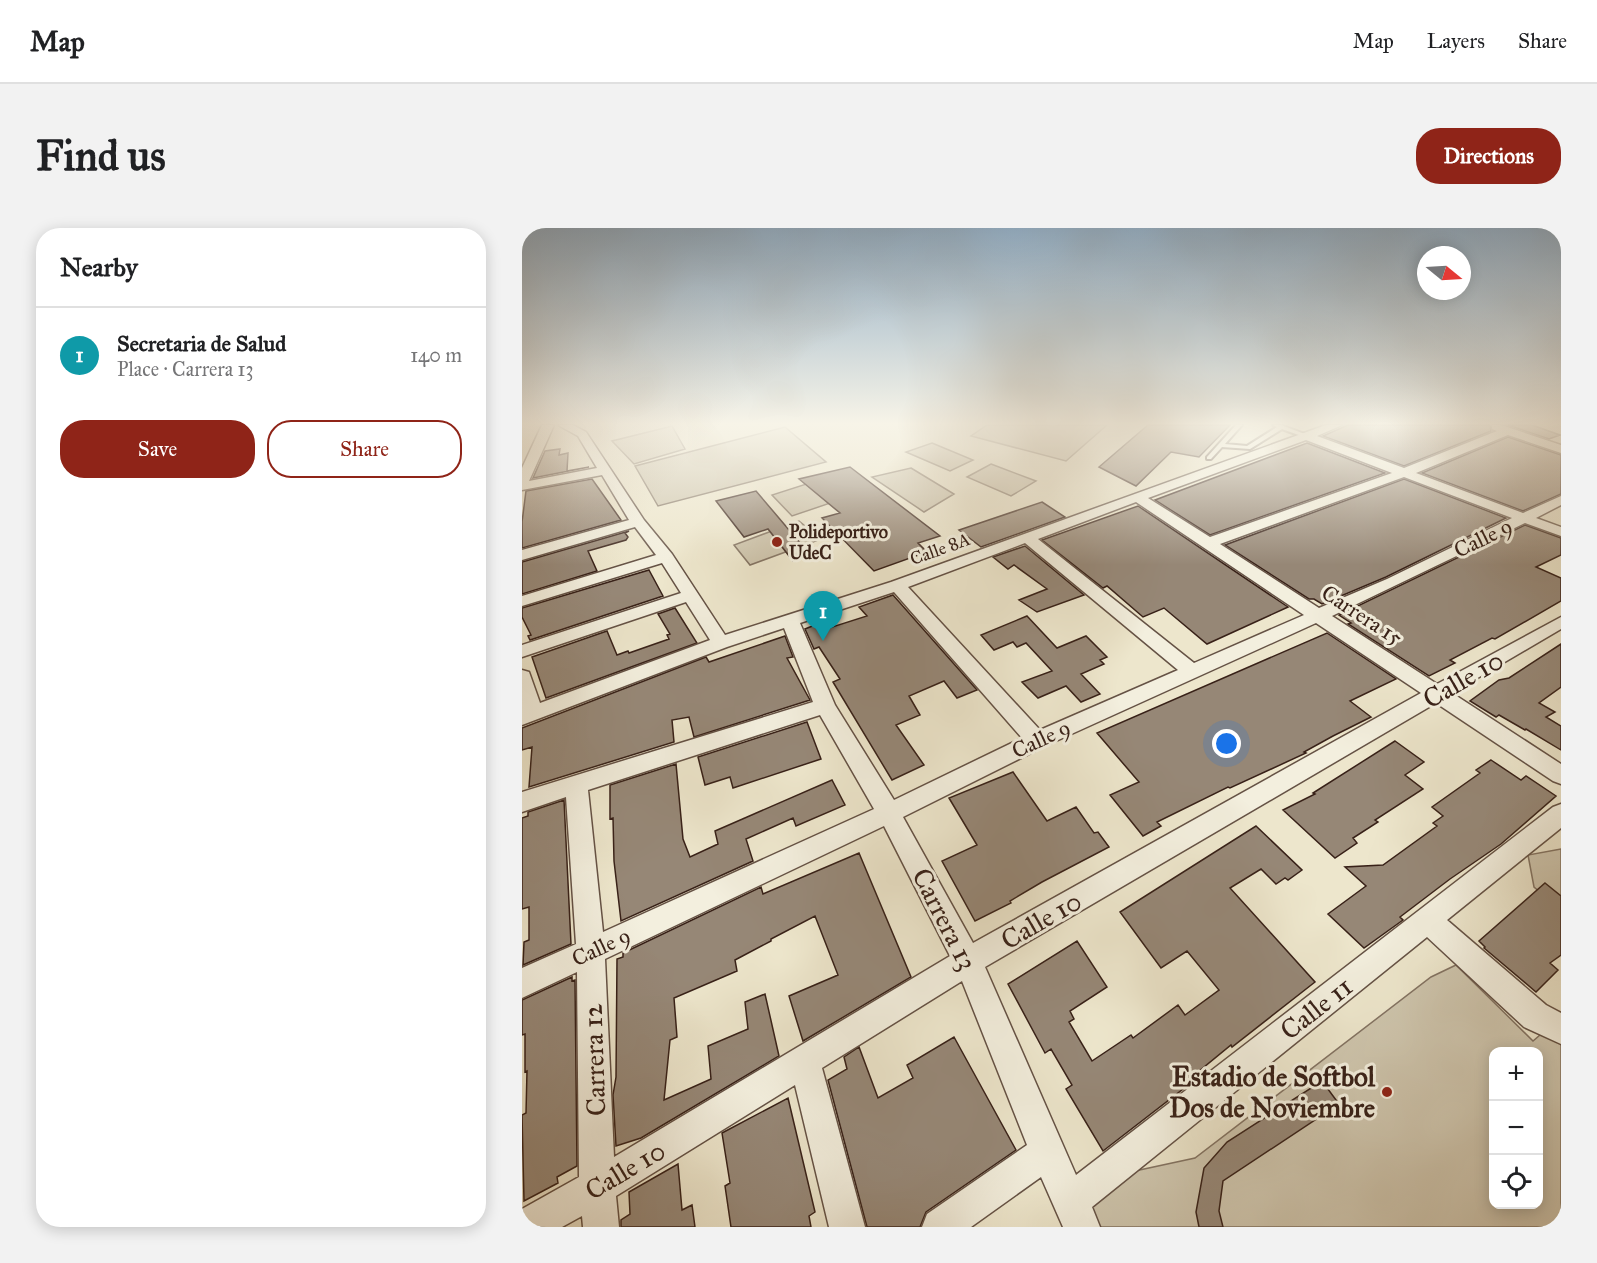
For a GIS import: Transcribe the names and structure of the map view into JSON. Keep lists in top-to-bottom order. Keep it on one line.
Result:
{"streets":{"street":["Calle 9","Calle 8A","Carrera 15","Calle 10","Carrera 13","Calle 11","Carrera 12"]},"crossings":[["Calle 9","Carrera 15"],["Calle 9","Carrera 13"],["Calle 9","Carrera 12"],["Calle 8A","Carrera 15"],["Calle 8A","Carrera 13"],["Carrera 15","Calle 10"],["Calle 10","Carrera 13"],["Calle 10","Carrera 12"],["Carrera 13","Calle 11"]],"places":["Polideportivo UdeC","Estadio de Softbol Dos de Noviembre"],"north":"right","page":{"header":"Map","nav":["Map","Layers","Share"],"buttons":["Directions",["Save","Share"]],"title":"Find us","heading":"Nearby","list":[{"mark":"1","name":"Secretaria de Salud","note":"Place · Carrera 13","value":"140 m"}],"pins":"1","map_buttons":["+","−"]}}
